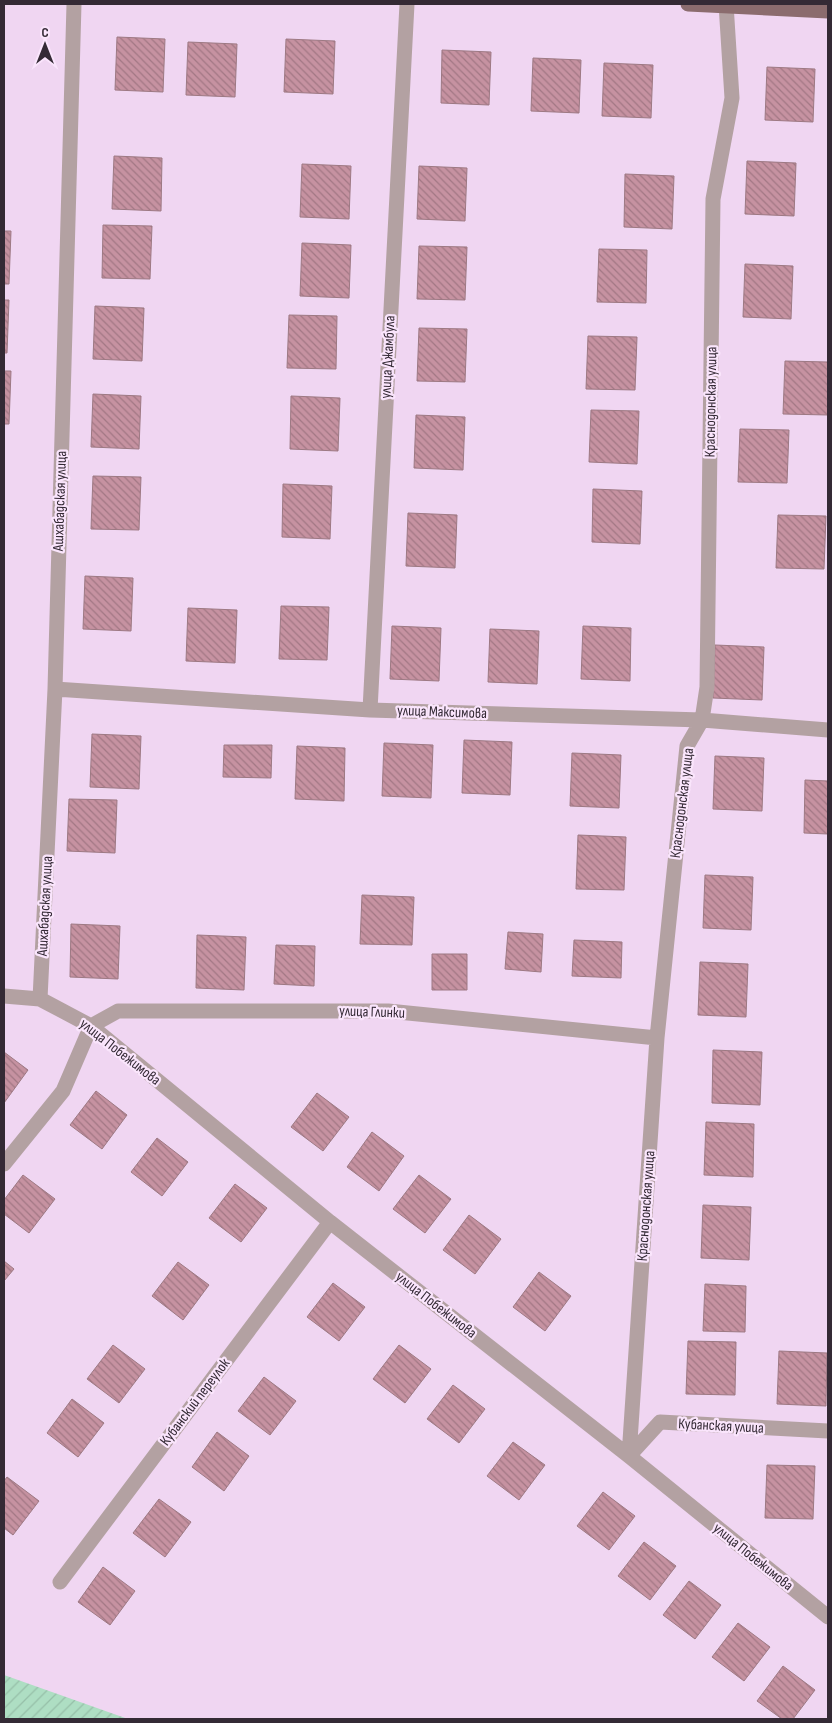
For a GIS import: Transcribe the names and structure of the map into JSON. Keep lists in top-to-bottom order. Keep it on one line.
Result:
{"streets":{"street":["улица Джамбула","Краснодонская улица","Ашхабадская улица","улица Максимова","улица Глинки","улица Побежимова","Кубанский переулок","Кубанская улица"]},"crossings":[["улица Джамбула","улица Максимова"],["Краснодонская улица","улица Максимова"],["Краснодонская улица","улица Глинки"],["Краснодонская улица","улица Побежимова"],["Краснодонская улица","Кубанская улица"],["Ашхабадская улица","улица Максимова"],["Ашхабадская улица","улица Побежимова"],["улица Глинки","улица Побежимова"],["улица Побежимова","Кубанский переулок"],["улица Побежимова","Кубанская улица"]],"north":"top"}
